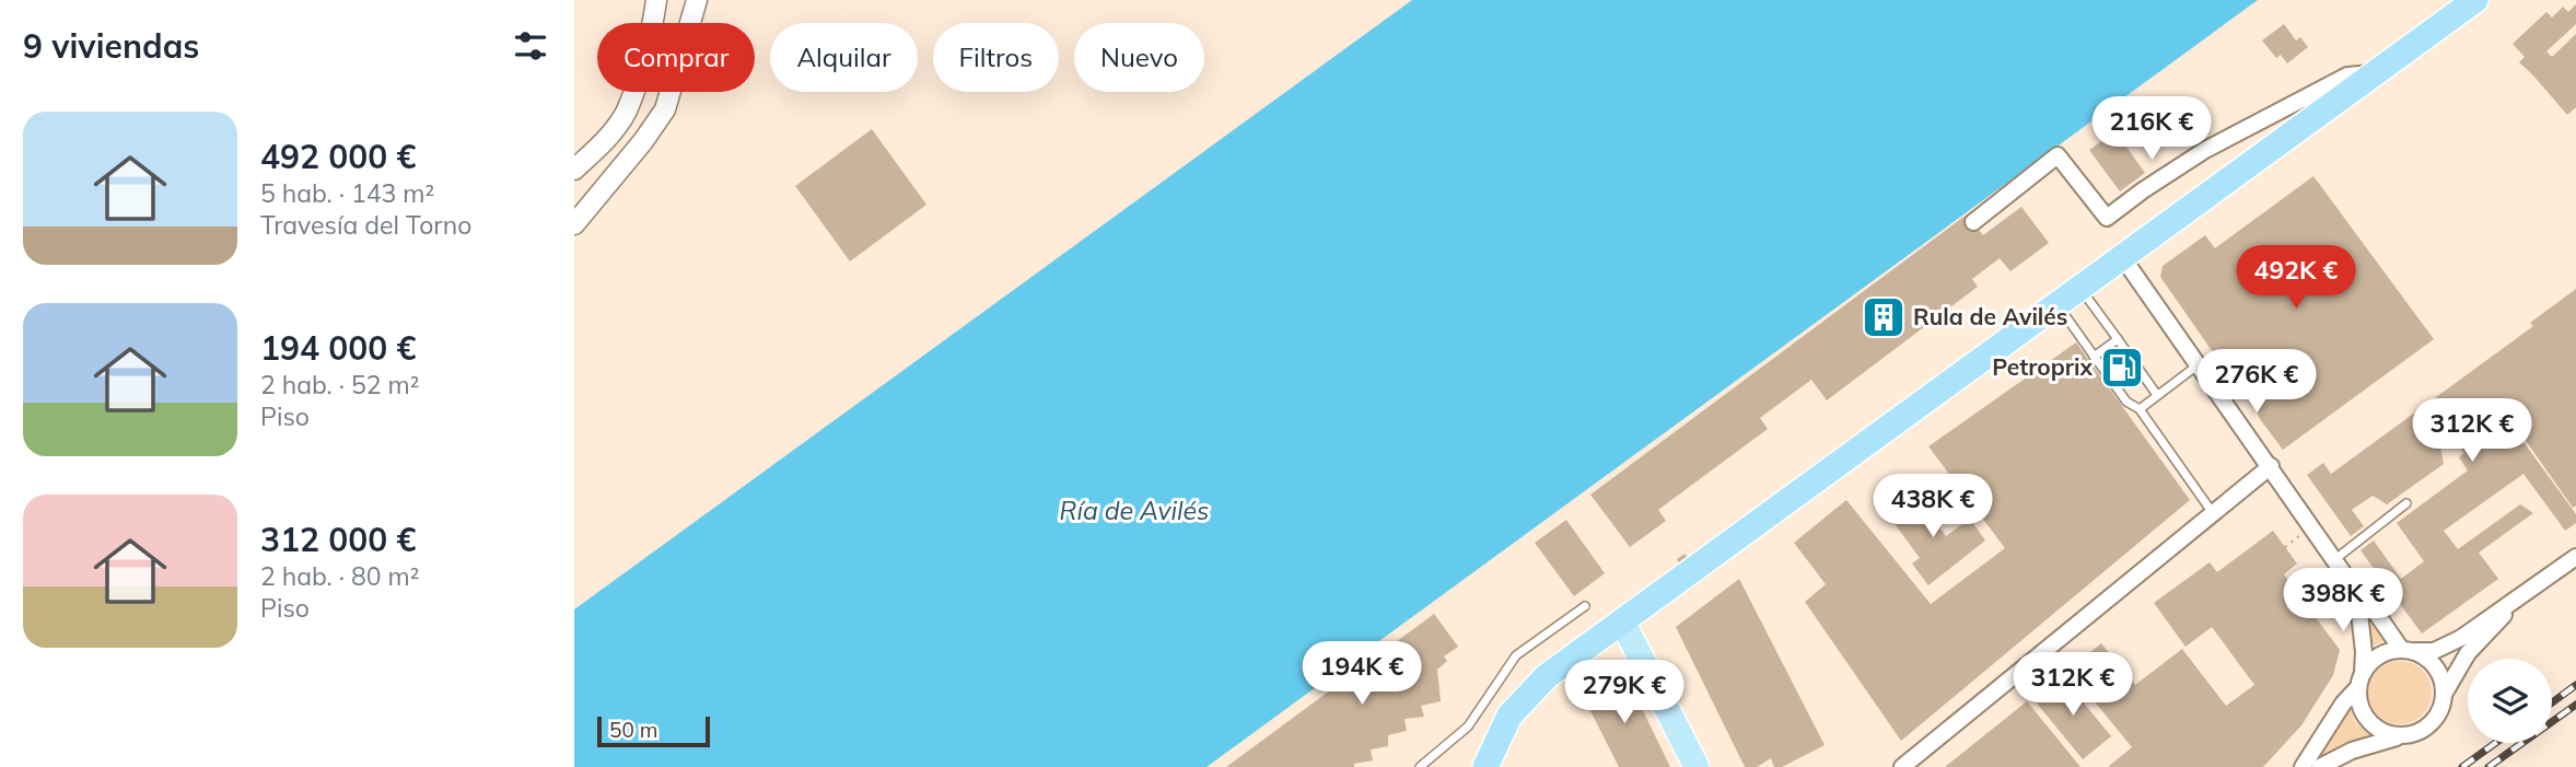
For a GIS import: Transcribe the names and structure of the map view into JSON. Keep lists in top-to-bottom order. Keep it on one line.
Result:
{"water":["Ría de Avilés"],"places":{"building":["Rula de Avilés"],"fuel station":["Petroprix"]},"scale_bar":"50 m","page":{"heading":"9 viviendas","chip":["Comprar","Alquilar","Filtros","Nuevo"],"list":[{"name":"492 000 €","note":"5 hab. · 143 m² · Travesía del Torno"},{"name":"194 000 €","note":"2 hab. · 52 m² · Piso"},{"name":"312 000 €","note":"2 hab. · 80 m² · Piso"}],"price":["216K €","492K €","276K €","312K €","438K €","398K €","194K €","312K €","279K €"],"scale":"50 m"}}
